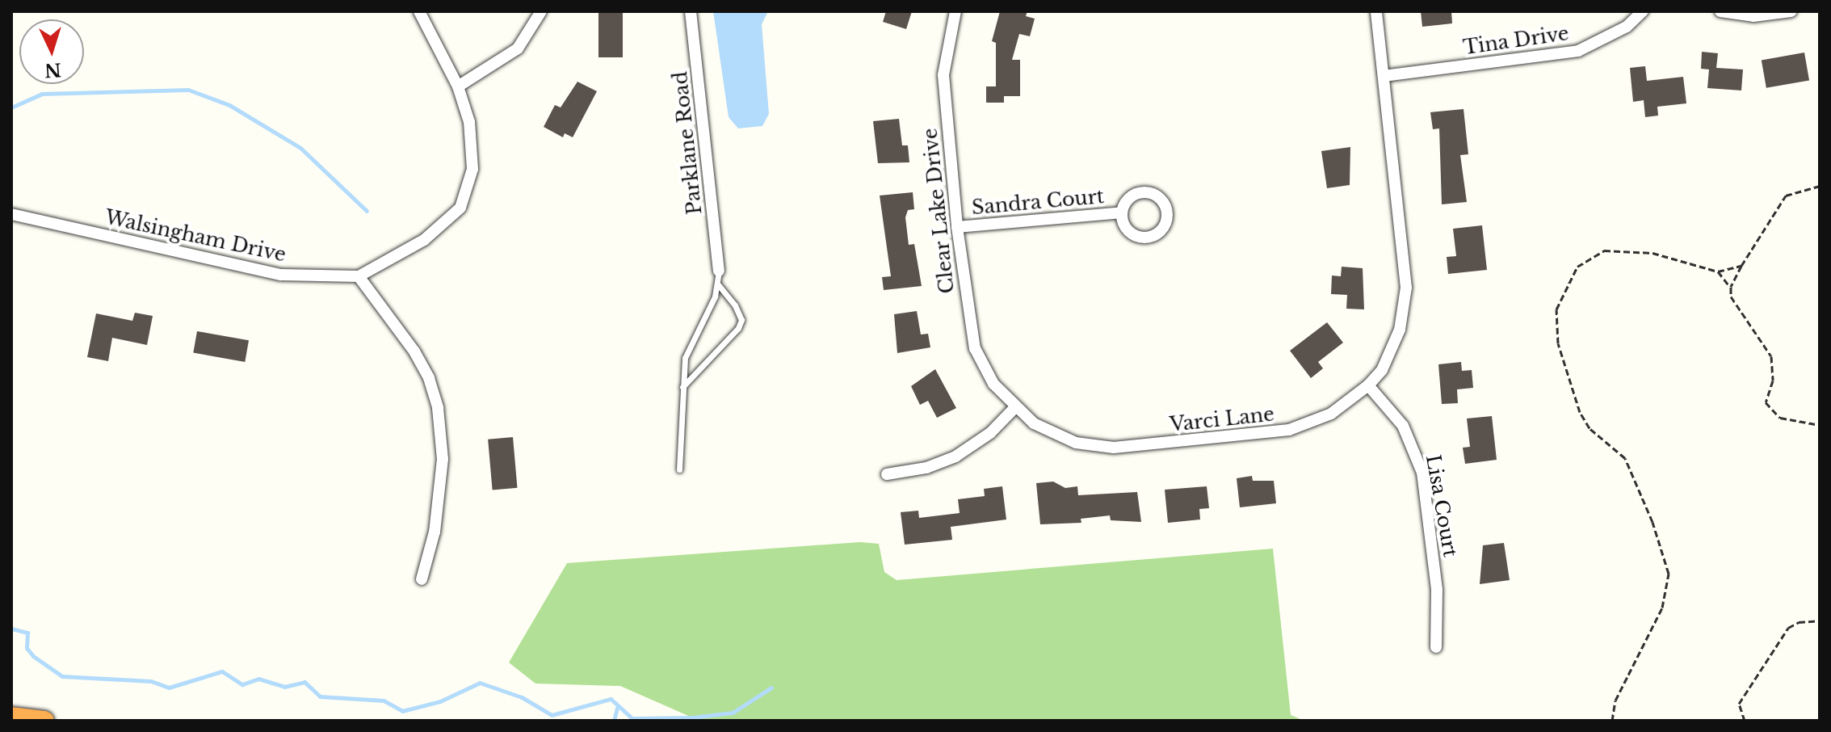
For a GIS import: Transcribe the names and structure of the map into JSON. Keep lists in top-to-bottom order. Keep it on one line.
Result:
{"streets":{"street":["Tina Drive","Parklane Road","Sandra Court","Clear Lake Drive","Walsingham Drive","Varci Lane","Lisa Court"]},"crossings":[["Tina Drive","Varci Lane"],["Sandra Court","Clear Lake Drive"],["Clear Lake Drive","Varci Lane"],["Varci Lane","Lisa Court"]],"north":"bottom"}
